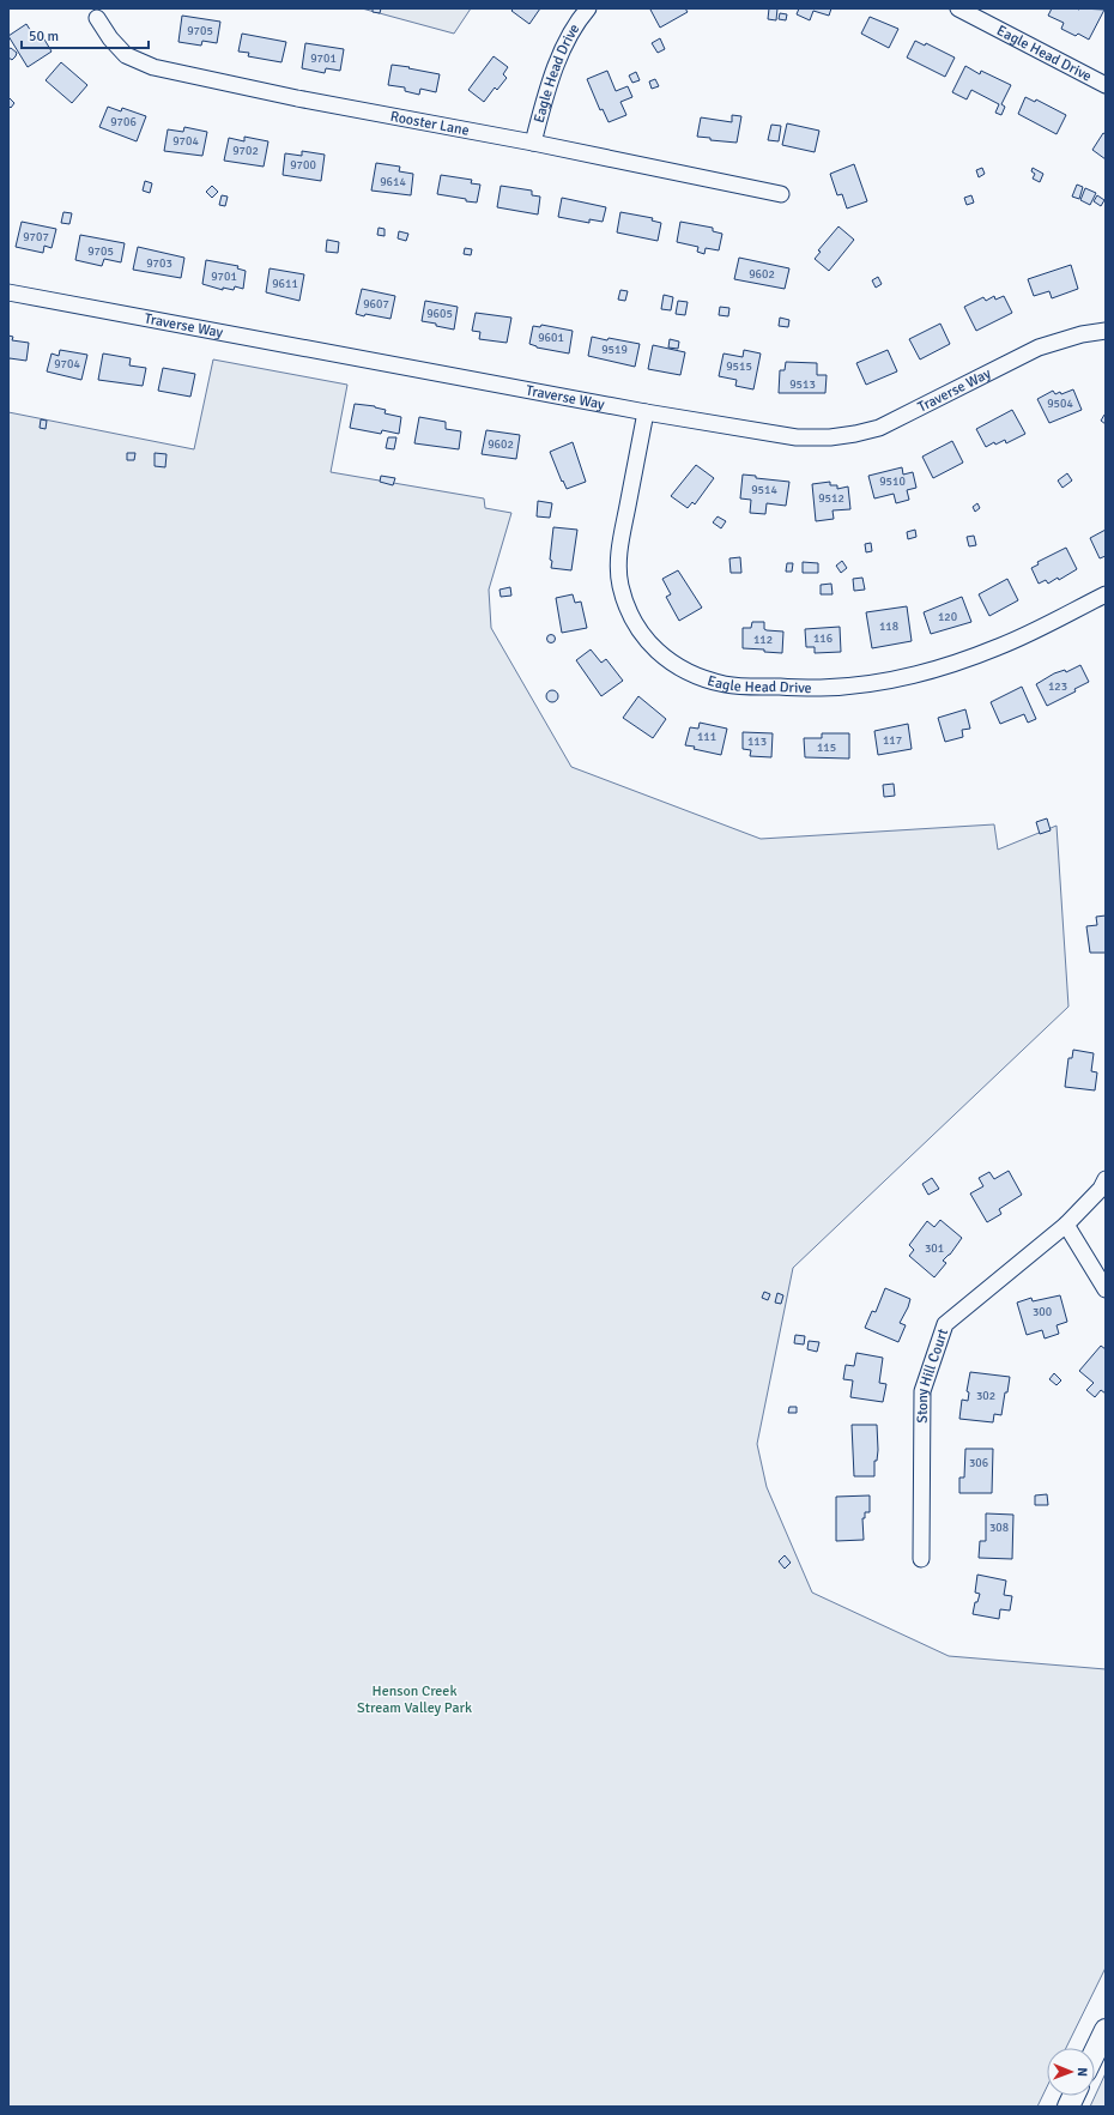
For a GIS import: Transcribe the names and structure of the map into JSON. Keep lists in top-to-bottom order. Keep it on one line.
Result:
{"streets":{"street":["Eagle Head Drive","Rooster Lane","Traverse Way","Stony Hill Court"]},"crossings":[["Eagle Head Drive","Rooster Lane"],["Eagle Head Drive","Traverse Way"]],"parks":["Henson Creek Stream Valley Park"],"house_numbers":["9705","9701","9706","9704","9702","9700","9614","9707","9705","9703","9602","9701","9611","9607","9605","9601","9519","9704","9515","9513","9504","9602","9510","9514","9512","120","118","116","112","123","111","117","113","115","301","300","302","306","308"],"scale_bar":"50 m","north":"right"}
